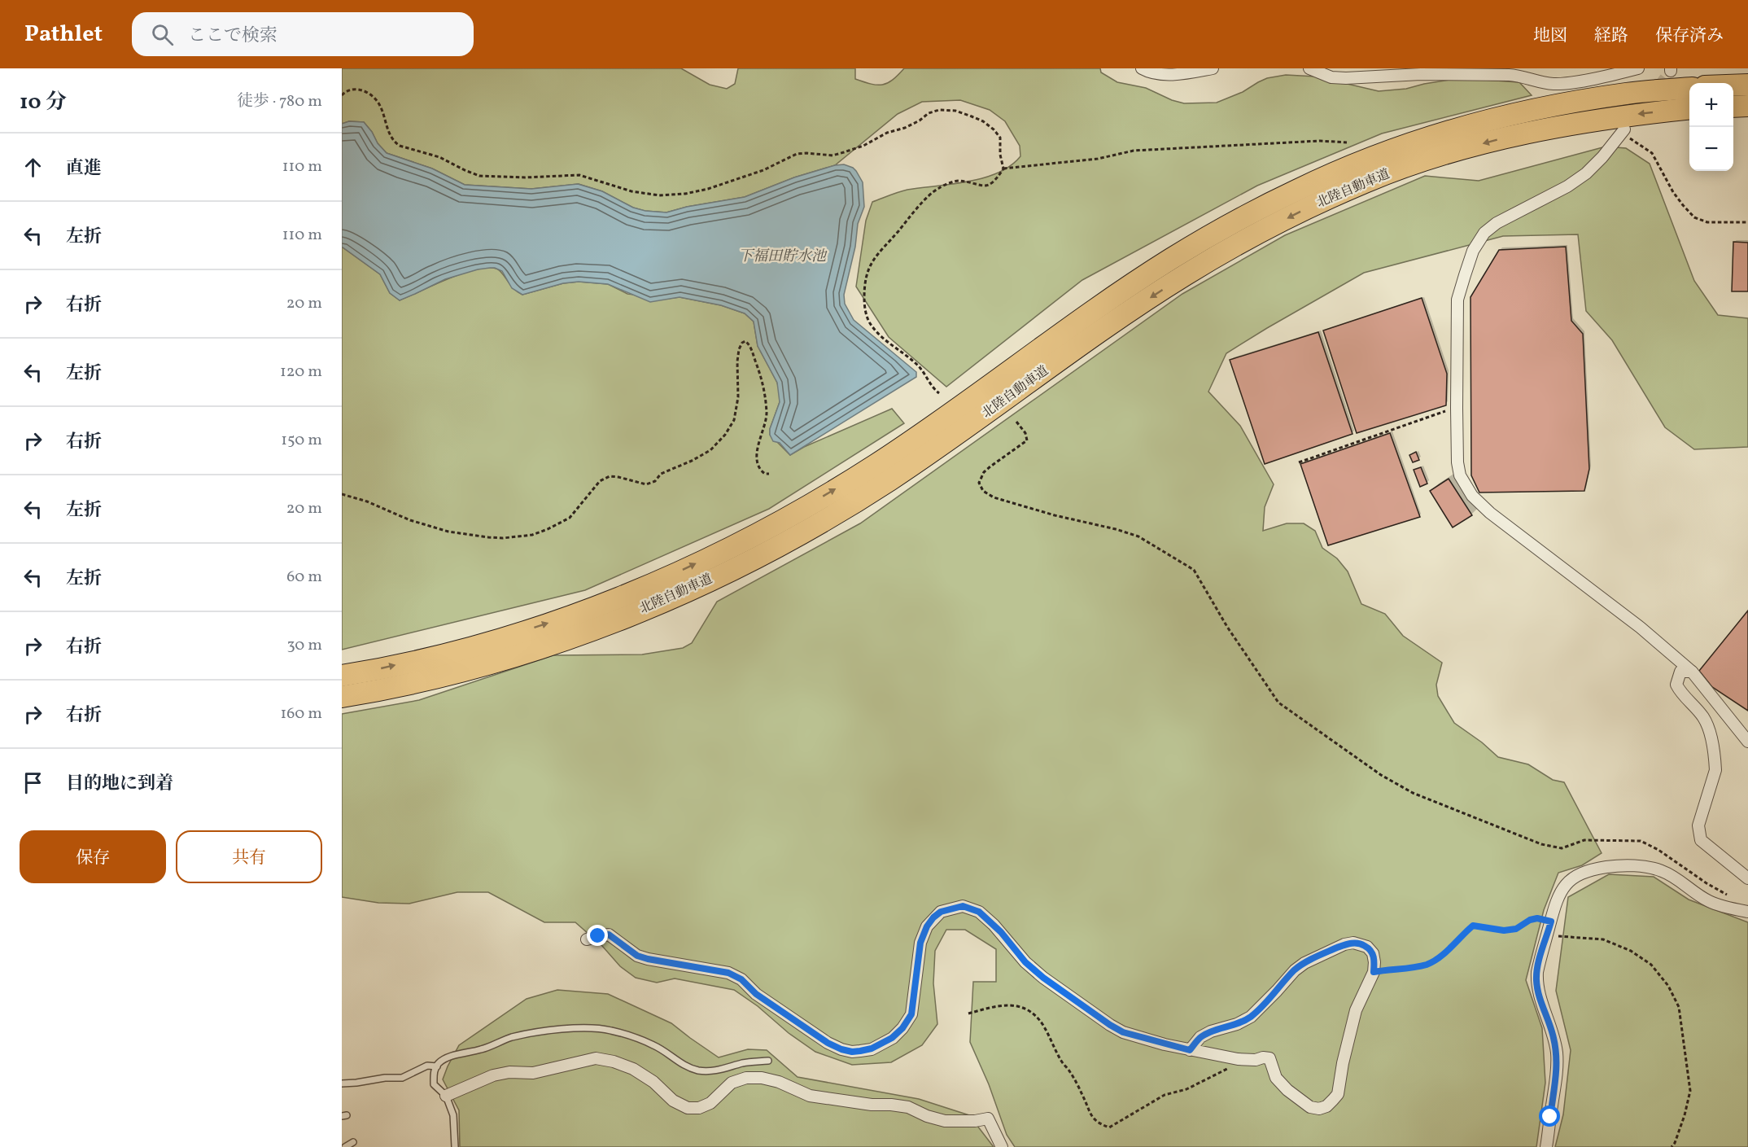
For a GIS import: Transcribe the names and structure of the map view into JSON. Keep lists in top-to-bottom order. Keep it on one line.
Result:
{"streets":{"highway":["北陸自動車道"]},"water":["下福田貯水池"],"page":{"header":"Pathlet","search":"ここで検索","nav":["地図","経路","保存済み"],"heading":["10 分","徒歩 · 780 m"],"map_buttons":["+","−"],"list":[["直進","110 m"],["左折","110 m"],["右折","20 m"],["左折","120 m"],["右折","150 m"],["左折","20 m"],["左折","60 m"],["右折","30 m"],["右折","160 m"],"目的地に到着"],"buttons":["保存","共有"]}}
